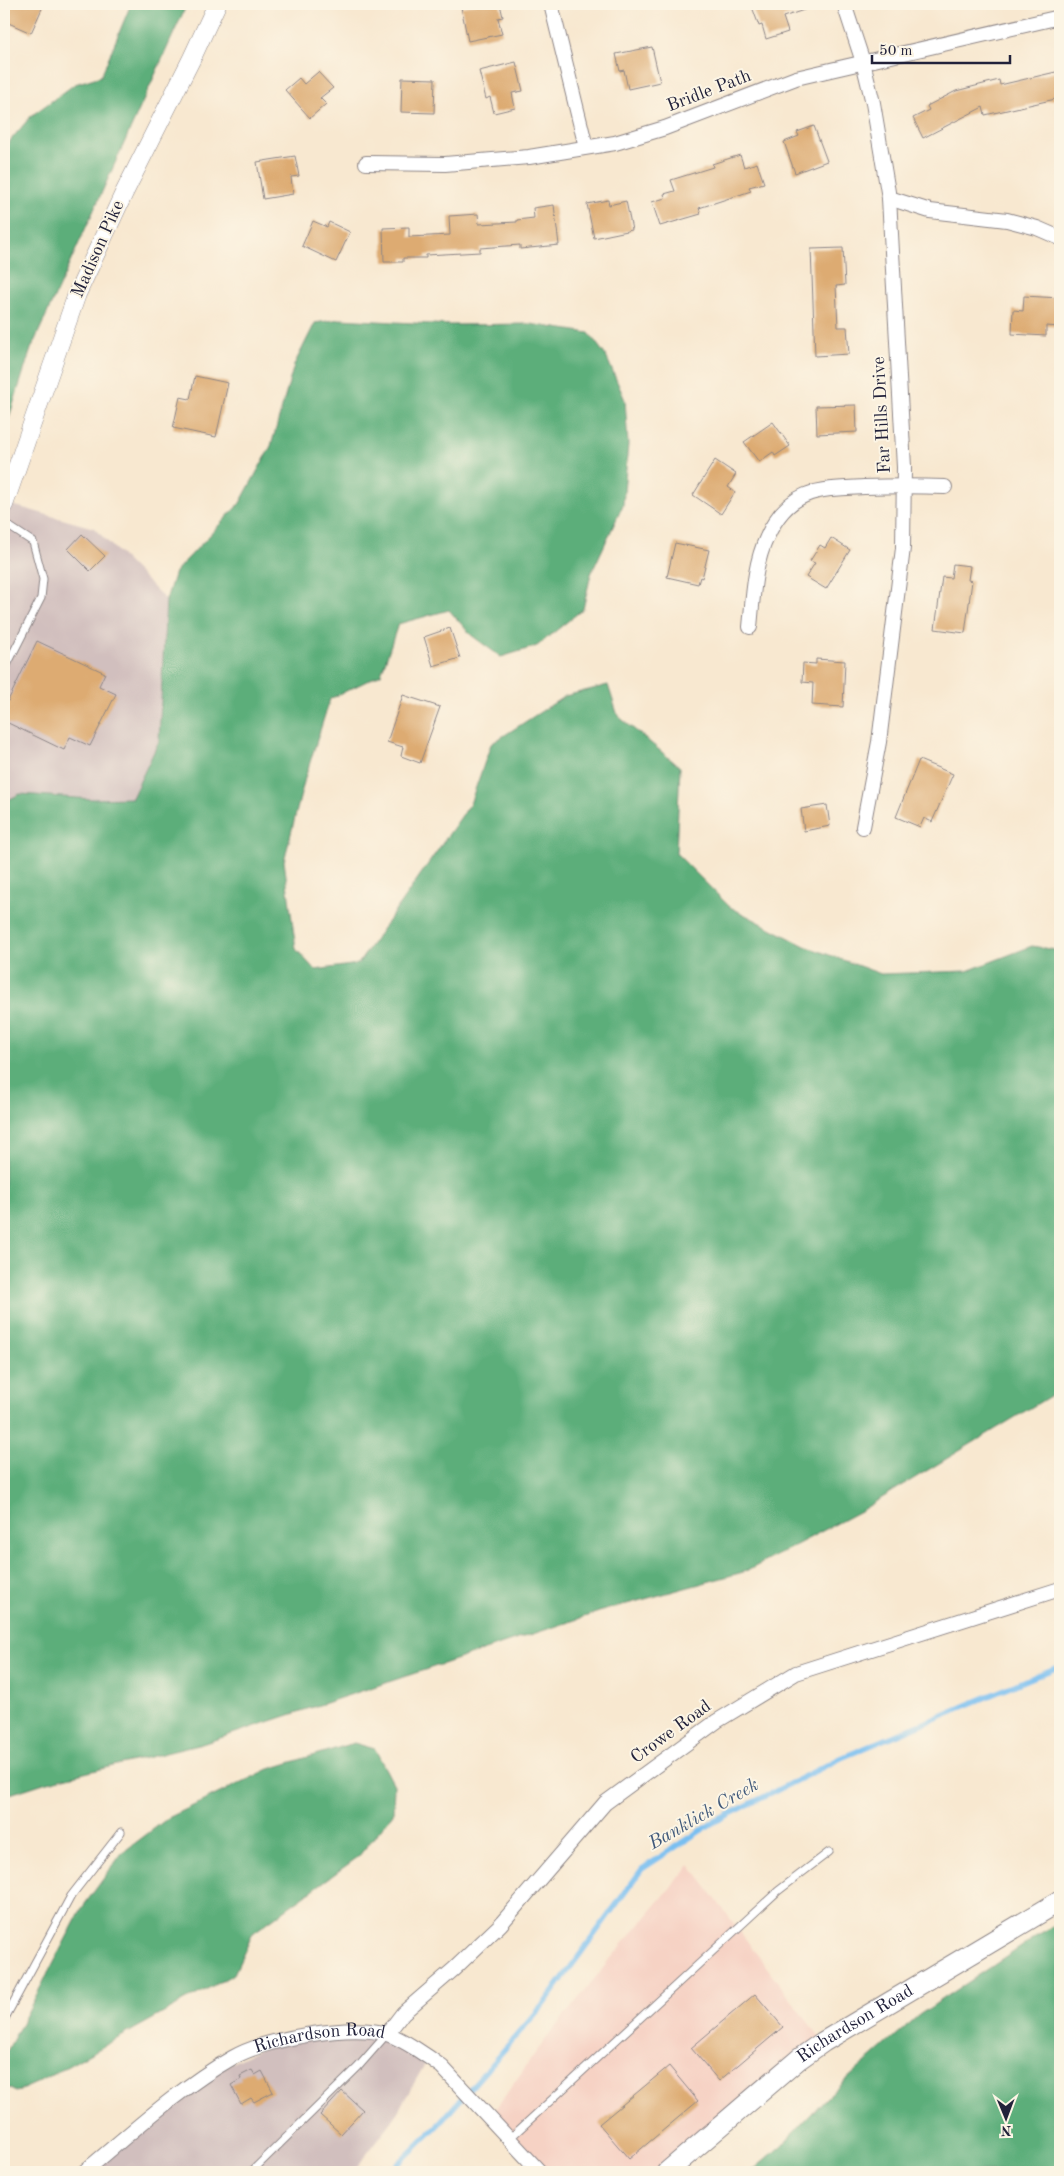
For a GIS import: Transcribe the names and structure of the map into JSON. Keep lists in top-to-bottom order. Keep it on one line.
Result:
{"streets":{"main road":["Richardson Road"],"street":["Bridle Path","Madison Pike","Far Hills Drive","Crowe Road"]},"crossings":[["Bridle Path","Far Hills Drive"],["Crowe Road","Richardson Road"]],"water":["Banklick Creek"],"scale_bar":"50 m","north":"bottom"}
